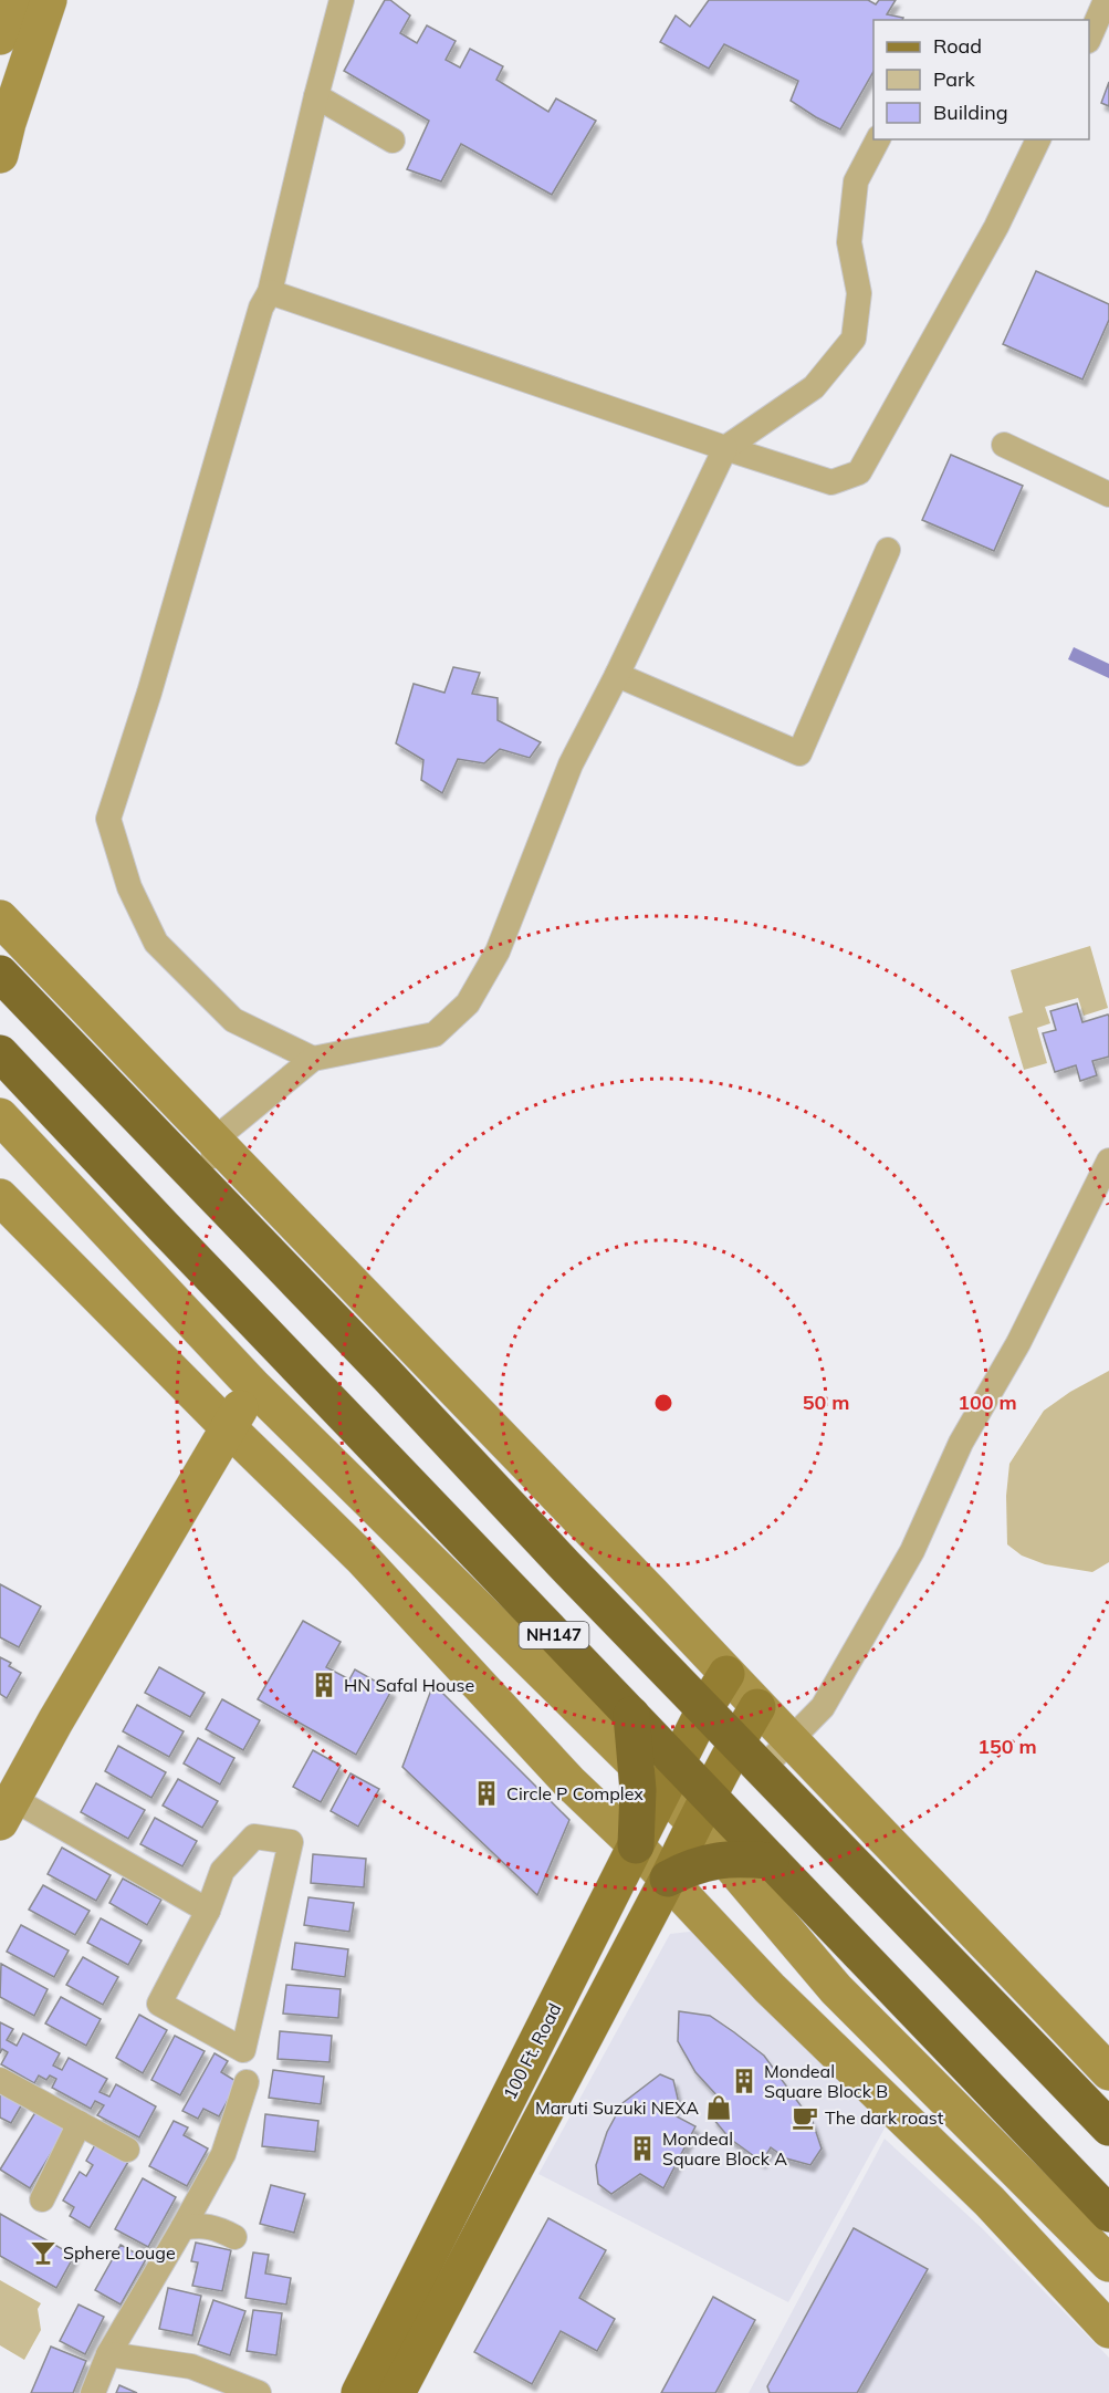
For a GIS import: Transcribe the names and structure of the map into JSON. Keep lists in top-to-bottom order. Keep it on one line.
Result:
{"streets":{"highway":["NH147"],"main road":["100 Ft. Road"]},"crossings":[["NH147","100 Ft. Road"]],"places":{"building":["HN Safal House","Circle P Complex","Mondeal Square Block B","Mondeal Square Block A"],"shop":["Maruti Suzuki NEXA"],"cafe":["The dark roast"],"bar":["Sphere Louge"]},"legend":["Road","Park","Building"],"rings":["50 m","100 m","150 m"]}
